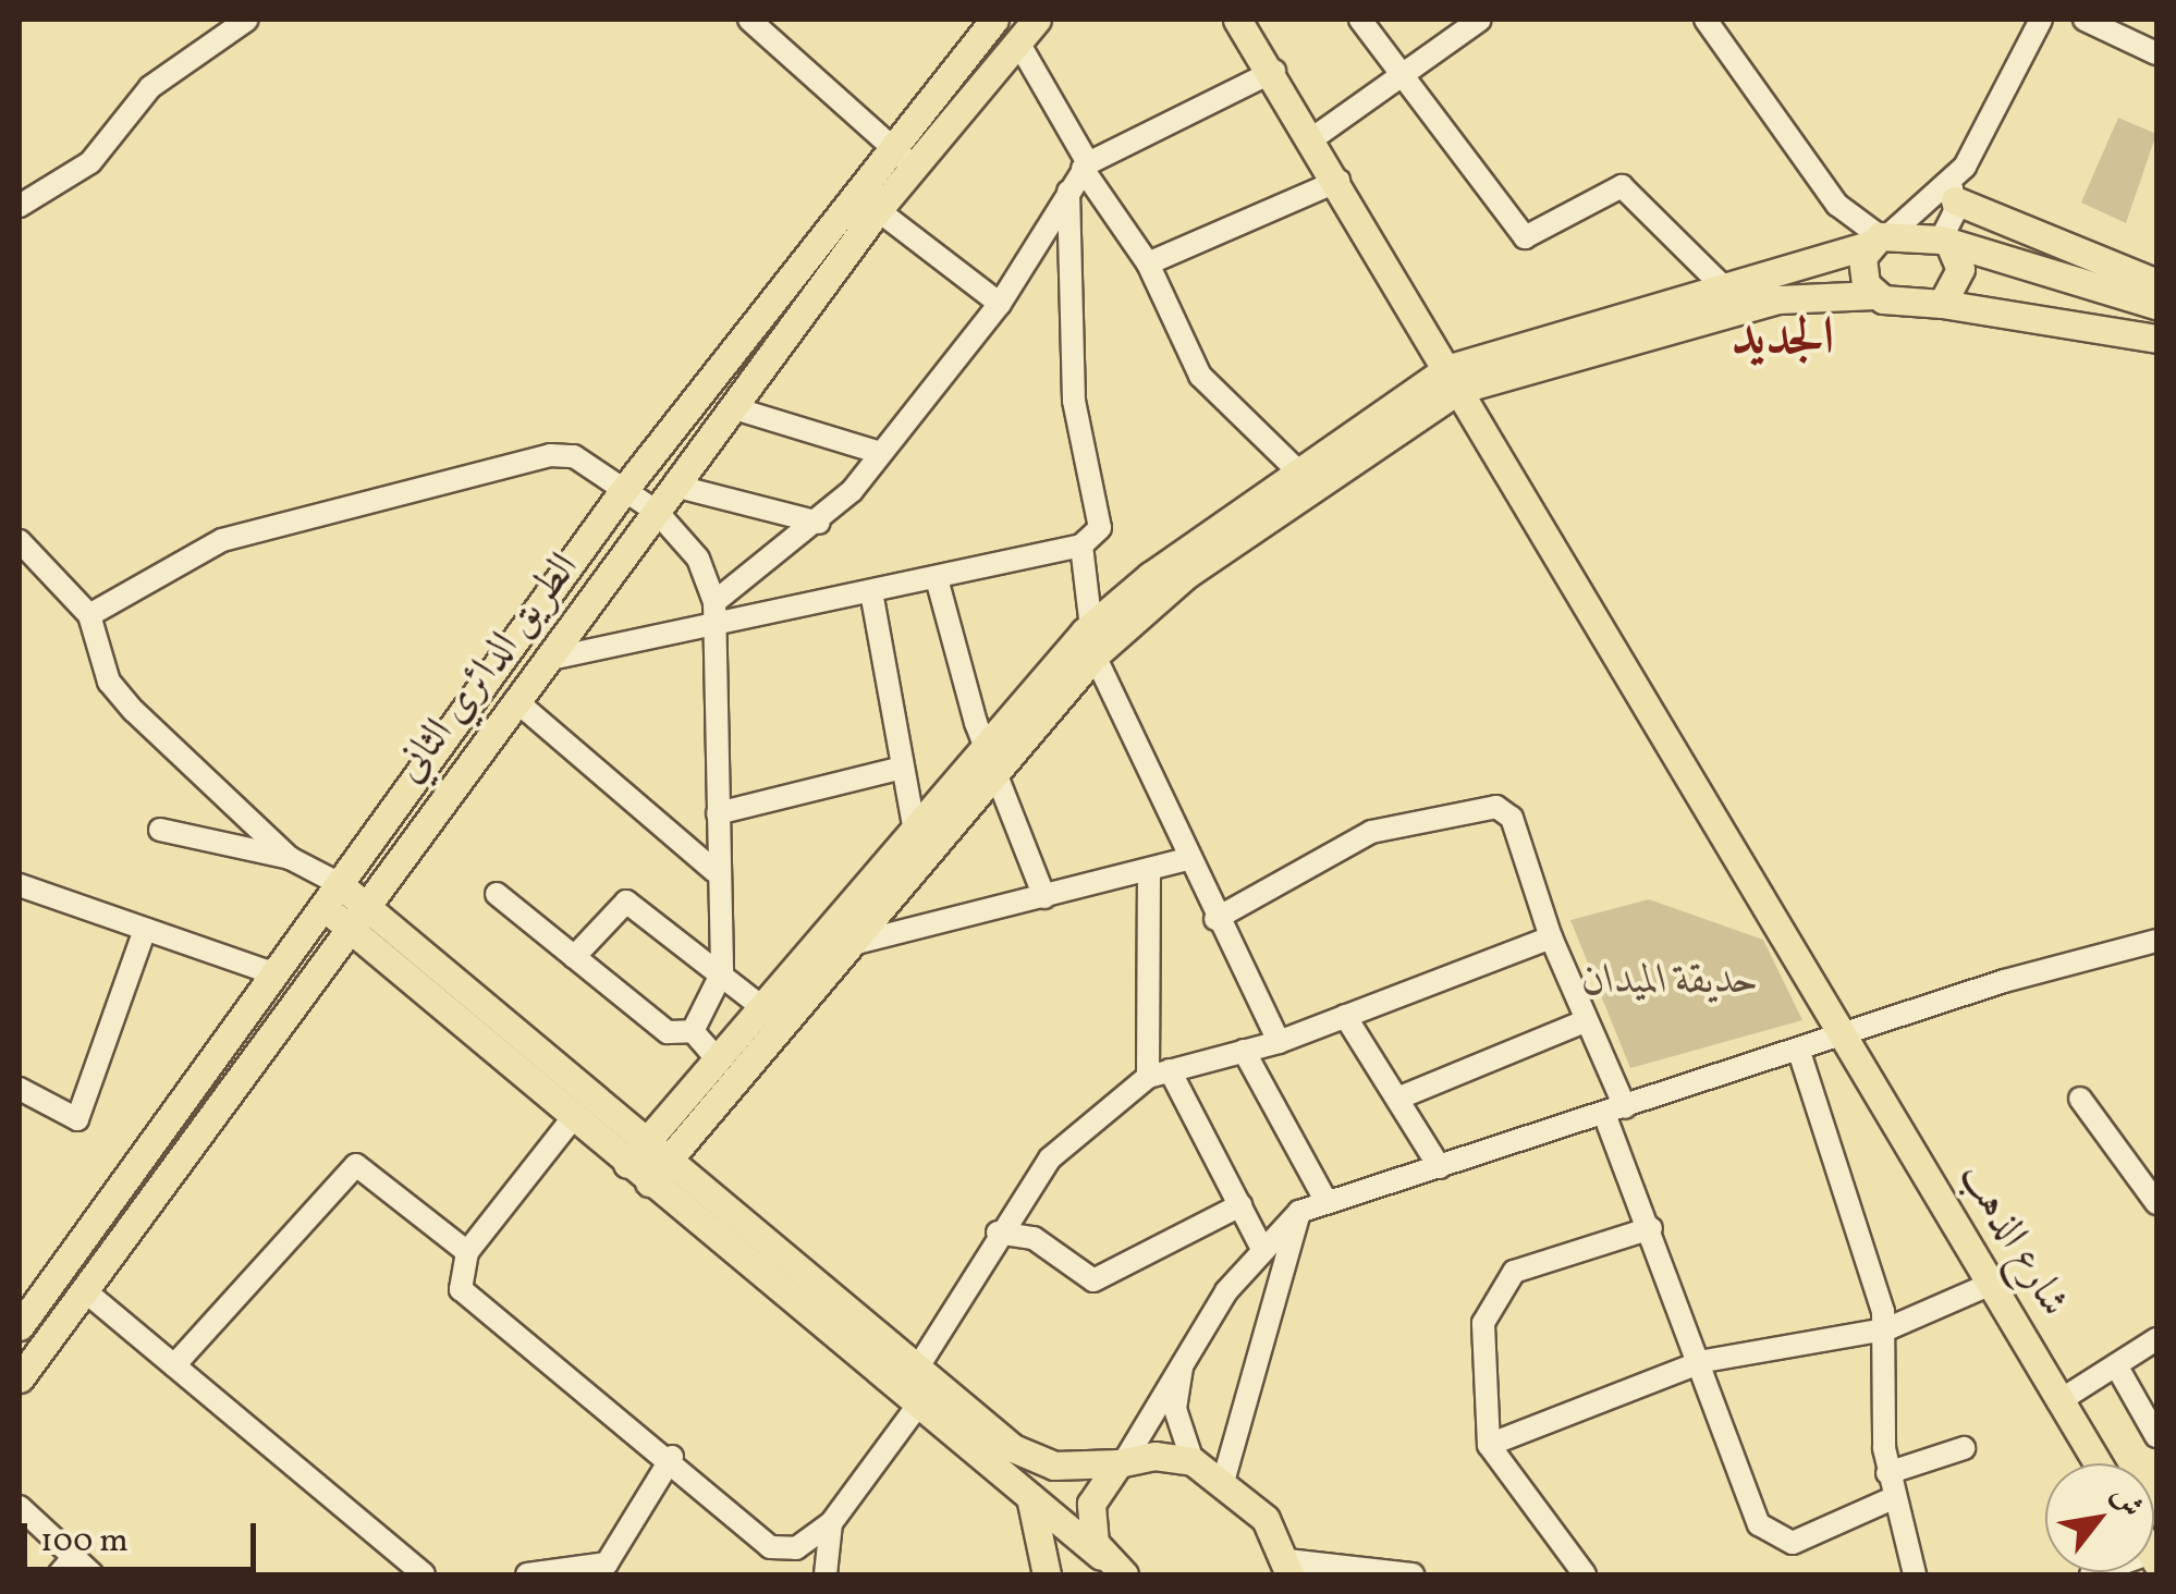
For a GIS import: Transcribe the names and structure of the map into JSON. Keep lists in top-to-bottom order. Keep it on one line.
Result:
{"streets":{"main road":["الطريق الدائري الثاني","شارع الذهب"]},"districts":["الجديد"],"parks":["حديقة الميدان"],"scale_bar":"100 m","north":"top right"}
